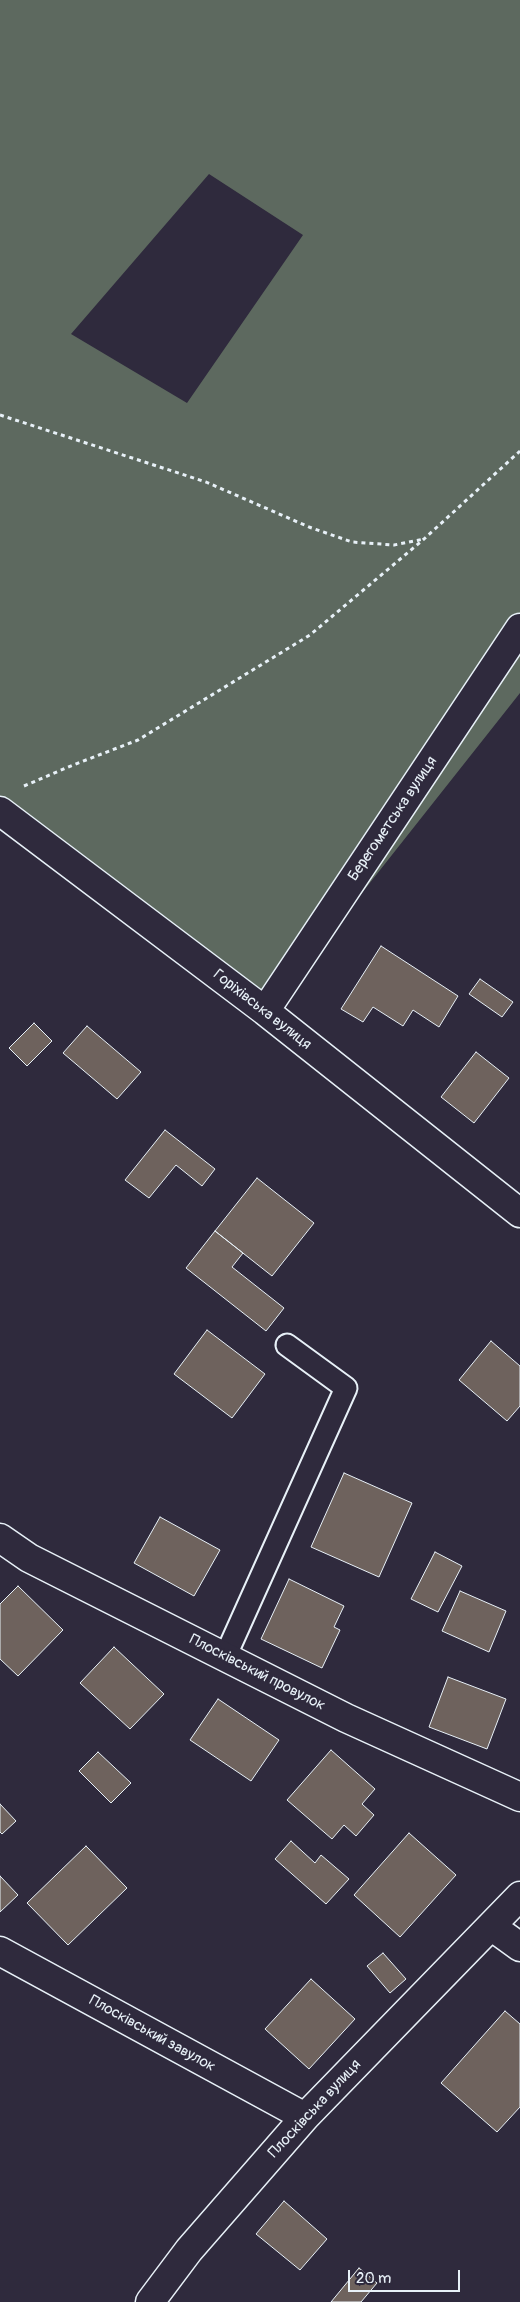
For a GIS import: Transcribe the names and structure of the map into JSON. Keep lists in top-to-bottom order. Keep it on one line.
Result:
{"streets":{"street":["Берегометська вулиця","Горіхівська вулиця","Плосківський провулок","Плосківський завулок","Плосківська вулиця"]},"crossings":[["Берегометська вулиця","Горіхівська вулиця"],["Плосківський завулок","Плосківська вулиця"]],"scale_bar":"20 m"}
